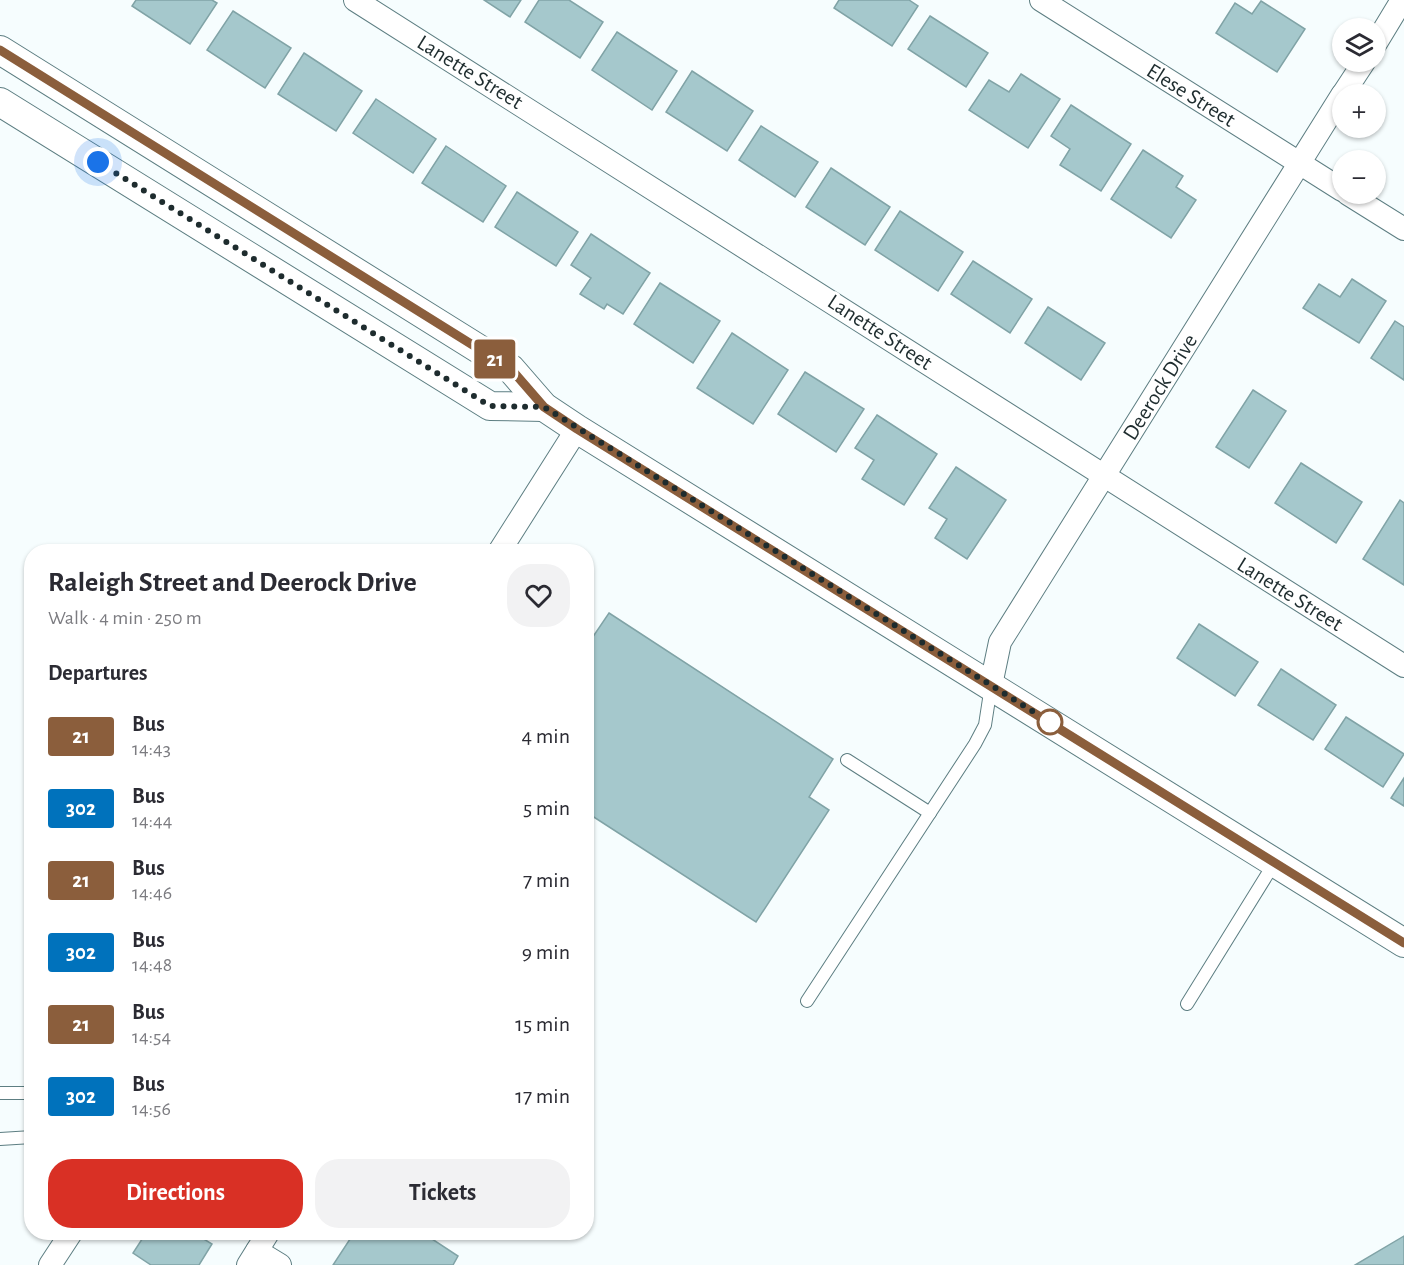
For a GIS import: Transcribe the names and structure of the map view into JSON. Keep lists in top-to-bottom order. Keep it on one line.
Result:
{"streets":{"street":["Lanette Street","Elese Street","Deerock Drive"]},"crossings":[["Lanette Street","Deerock Drive"],["Elese Street","Deerock Drive"]],"lines":["bus line 21"],"page":{"on_map":"21","map_buttons":["+","−"],"heading":[["Raleigh Street and Deerock Drive","Walk · 4 min · 250 m"],"Departures"],"list":[{"mark":"21","name":"Bus","note":"14:43","value":"4 min"},{"mark":"302","name":"Bus","note":"14:44","value":"5 min"},{"mark":"21","name":"Bus","note":"14:46","value":"7 min"},{"mark":"302","name":"Bus","note":"14:48","value":"9 min"},{"mark":"21","name":"Bus","note":"14:54","value":"15 min"},{"mark":"302","name":"Bus","note":"14:56","value":"17 min"}],"buttons":["Directions","Tickets"]}}
